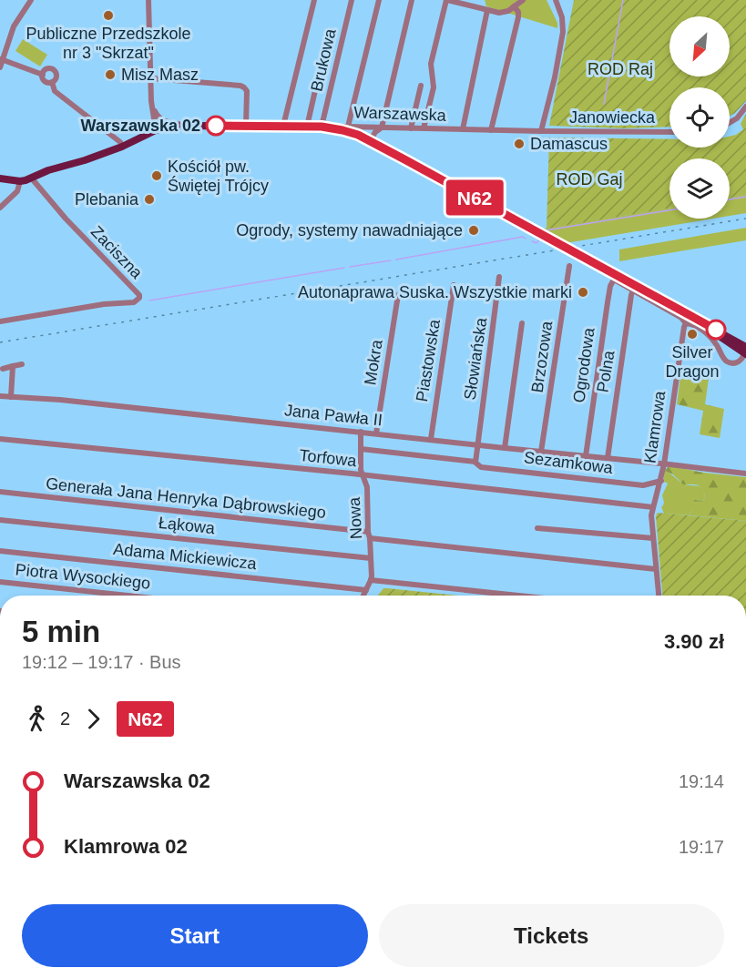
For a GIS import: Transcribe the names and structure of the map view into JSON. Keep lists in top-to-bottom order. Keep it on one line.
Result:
{"streets":{"main road":["Warszawska"],"street":["Brukowa","Janowiecka","Zaciszna","Brzozowa","Słowiańska","Piastowska","Mokra","Ogrodowa","Polna","Jana Pawła II","Klamrowa","Torfowa","Sezamkowa","Generała Jana Henryka Dąbrowskiego","Nowa","Łąkowa","Adama Mickiewicza","Piotra Wysockiego"]},"crossings":[["Brukowa","Warszawska"],["Warszawska","Janowiecka"],["Warszawska","Zaciszna"],["Brzozowa","Jana Pawła II"],["Słowiańska","Jana Pawła II"],["Piastowska","Jana Pawła II"],["Mokra","Jana Pawła II"],["Ogrodowa","Polna"],["Ogrodowa","Jana Pawła II"],["Polna","Jana Pawła II"],["Jana Pawła II","Klamrowa"],["Jana Pawła II","Nowa"],["Klamrowa","Torfowa"],["Klamrowa","Sezamkowa"],["Torfowa","Nowa"],["Sezamkowa","Nowa"],["Generała Jana Henryka Dąbrowskiego","Nowa"],["Nowa","Łąkowa"],["Nowa","Adama Mickiewicza"]],"parks":["ROD Raj","ROD Gaj"],"places":["Publiczne Przedszkole nr 3 \"Skrzat\"","Misz Masz","Warszawska 02","Damascus","Kościół pw. Świętej Trójcy","Plebania","Ogrody, systemy nawadniające","Autonaprawa Suska. Wszystkie marki","Silver Dragon"],"lines":["bus line N62"],"north":"bottom left","page":{"on_map":"N62","heading":["5 min","19:12 – 19:17 · Bus","3.90 zł"],"legs":["2","N62"],"list":[{"name":"Warszawska 02","value":"19:14"},{"name":"Klamrowa 02","value":"19:17"}],"buttons":["Start","Tickets"]}}
